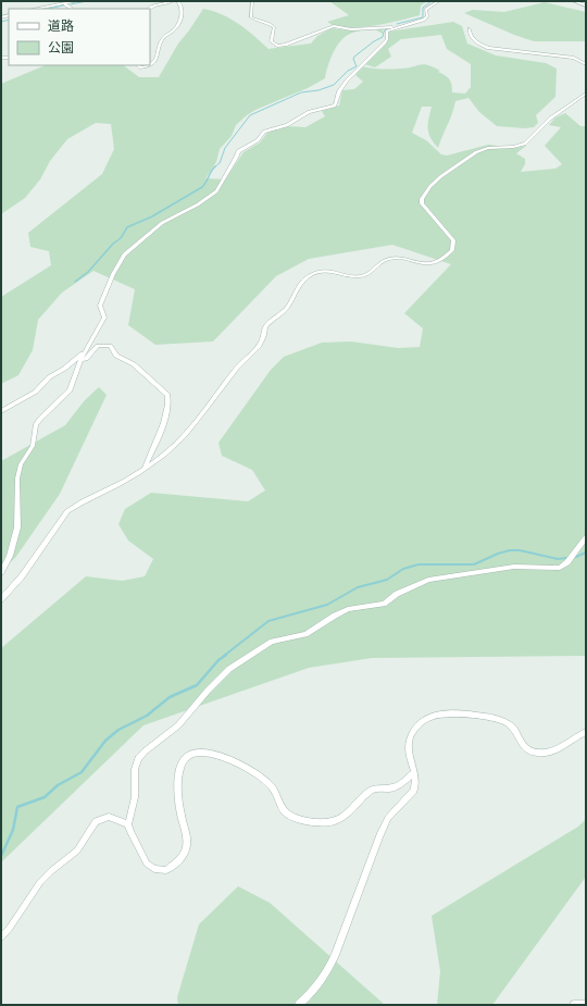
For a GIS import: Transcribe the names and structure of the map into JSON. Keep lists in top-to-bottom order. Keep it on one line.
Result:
{"legend":["道路","公園"]}
